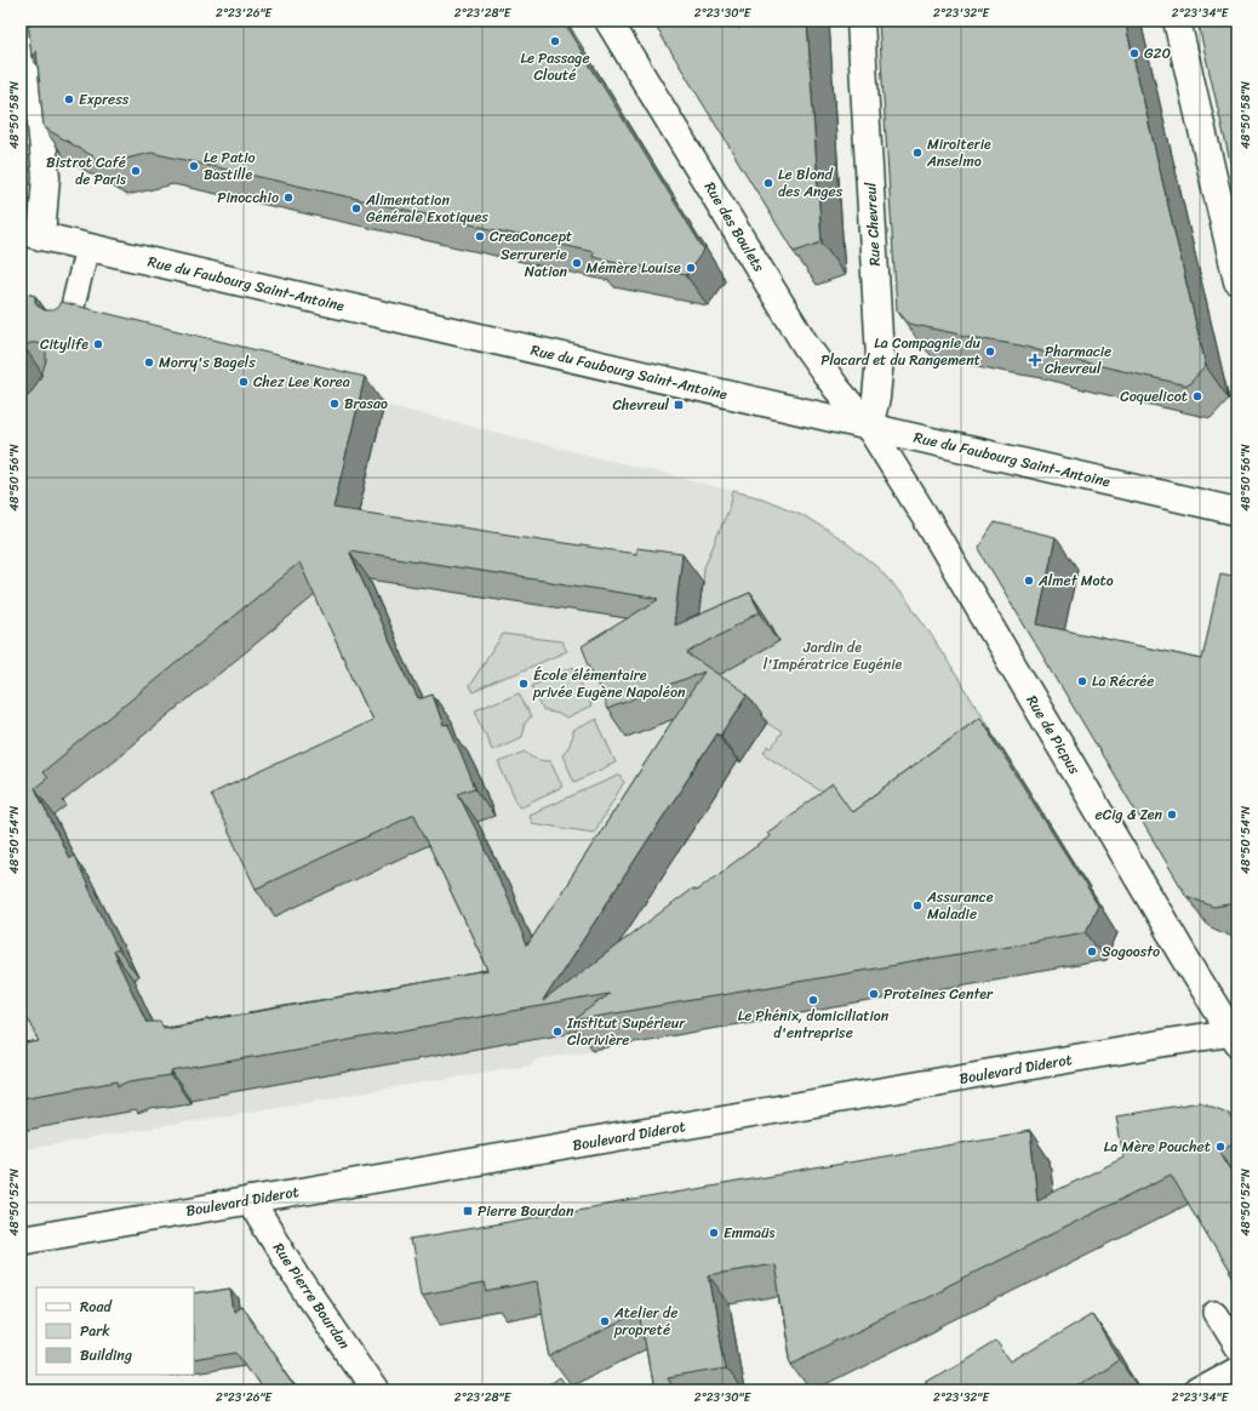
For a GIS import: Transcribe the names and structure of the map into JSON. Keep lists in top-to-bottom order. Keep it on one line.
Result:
{"streets":{"main road":["Rue Chevreul","Rue des Boulets","Rue du Faubourg Saint-Antoine","Rue de Picpus","Boulevard Diderot","Rue Pierre Bourdan"]},"crossings":[["Rue Chevreul","Rue des Boulets"],["Rue Chevreul","Rue du Faubourg Saint-Antoine"],["Rue Chevreul","Rue de Picpus"],["Rue des Boulets","Rue du Faubourg Saint-Antoine"],["Rue des Boulets","Rue de Picpus"],["Rue du Faubourg Saint-Antoine","Rue de Picpus"],["Rue de Picpus","Boulevard Diderot"],["Boulevard Diderot","Rue Pierre Bourdan"]],"parks":["Jardin de l'Impératrice Eugénie"],"places":{"other":["Le Passage Clouté","G20","Express","Miroiterie Anselmo","Le Patio Bastille","Bistrot Café de Paris","Le Blond des Anges","Pinocchio","Alimentation Générale Exotiques","CreaConcept","Serrurerie Nation","Mémère Louise","Citylife","La Compagnie du Placard et du Rangement","Morry's Bagels","Chez Lee Korea","Coquelicot","Brasao","Almet Moto","La Récrée","École élémentaire privée Eugène Napoléon","eCig & Zen","Assurance Maladie","Sogoosto","Proteines Center","Le Phénix, domiciliation d'entreprise","Institut Supérieur Clorivière","La Mère Pouchet","Emmaüs","Atelier de propreté"],"health":["Pharmacie Chevreul"],"transit":["Chevreul","Pierre Bourdan"]},"legend":["Road","Park","Building"],"coordinates":["2°23'26\"E","2°23'28\"E","2°23'30\"E","2°23'32\"E","2°23'34\"E","48°50'58\"N","48°50'56\"N","48°50'54\"N","48°50'52\"N"]}
